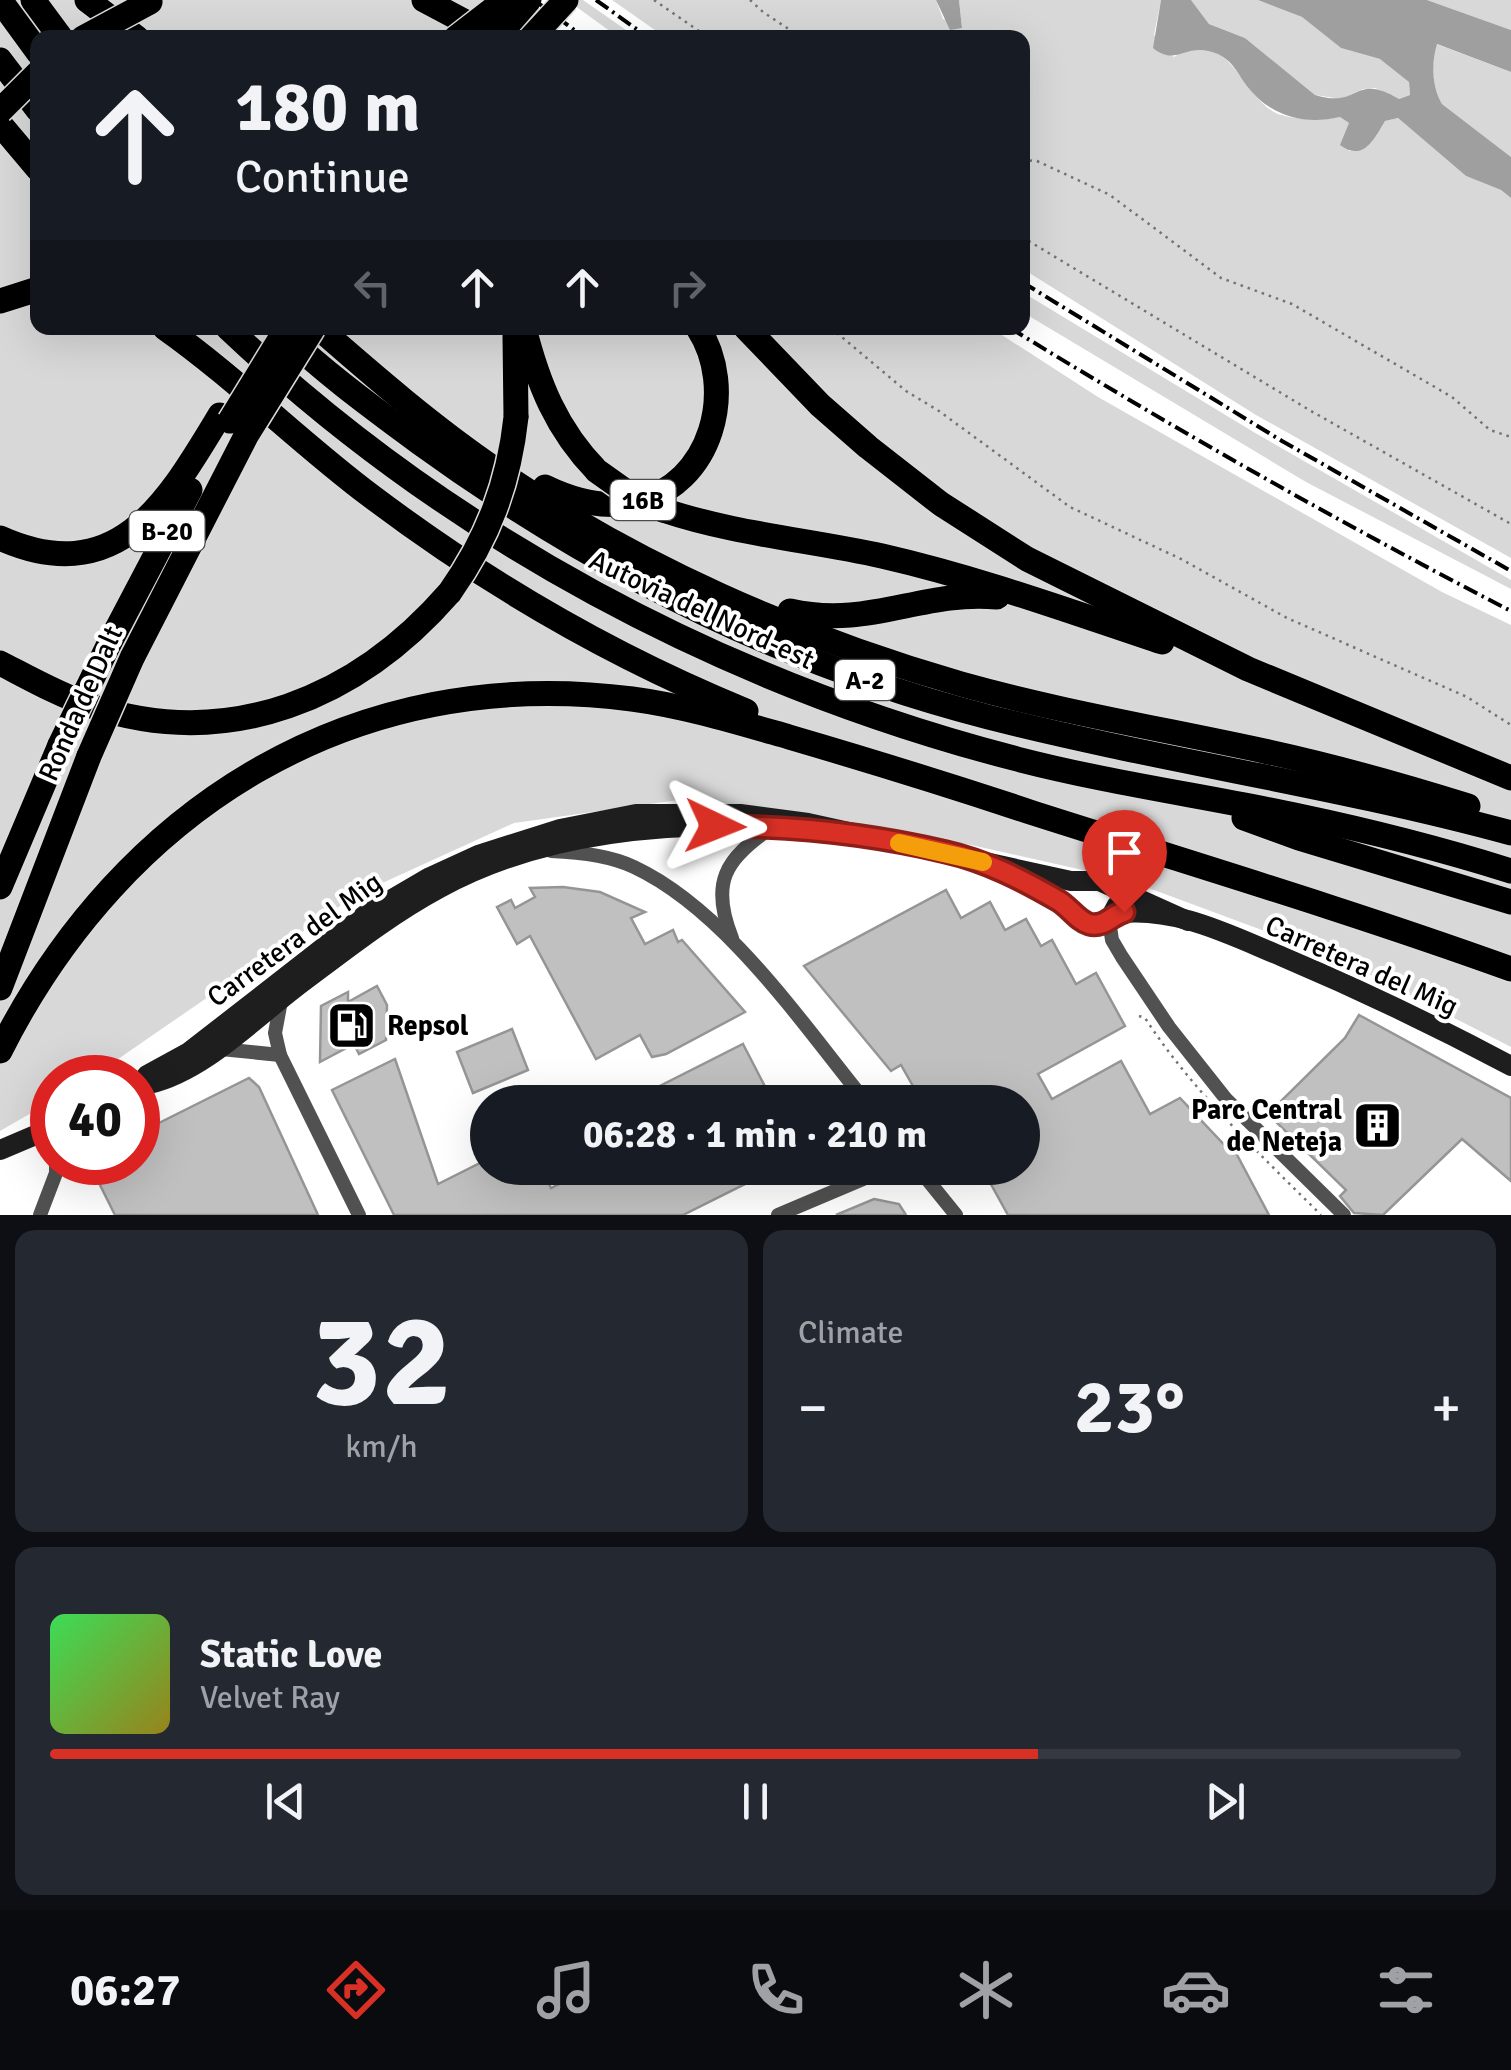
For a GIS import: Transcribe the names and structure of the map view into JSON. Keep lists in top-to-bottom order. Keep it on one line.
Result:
{"streets":{"highway":["16B","B-20","Autovia del Nord-est","A-2","Ronda de Dalt"],"street":["Carretera del Mig"]},"crossings":[["B-20","Ronda de Dalt"]],"places":{"fuel station":["Repsol"],"building":["Parc Central de Neteja"]},"page":{"turn":["180 m","Continue"],"limit":"40","trip":"06:28 · 1 min · 210 m","tile":[["32","km/h"],"Climate"],"heat":["−","23°","+"],"song":["Static Love","Velvet Ray"],"tabs":"06:27"}}
